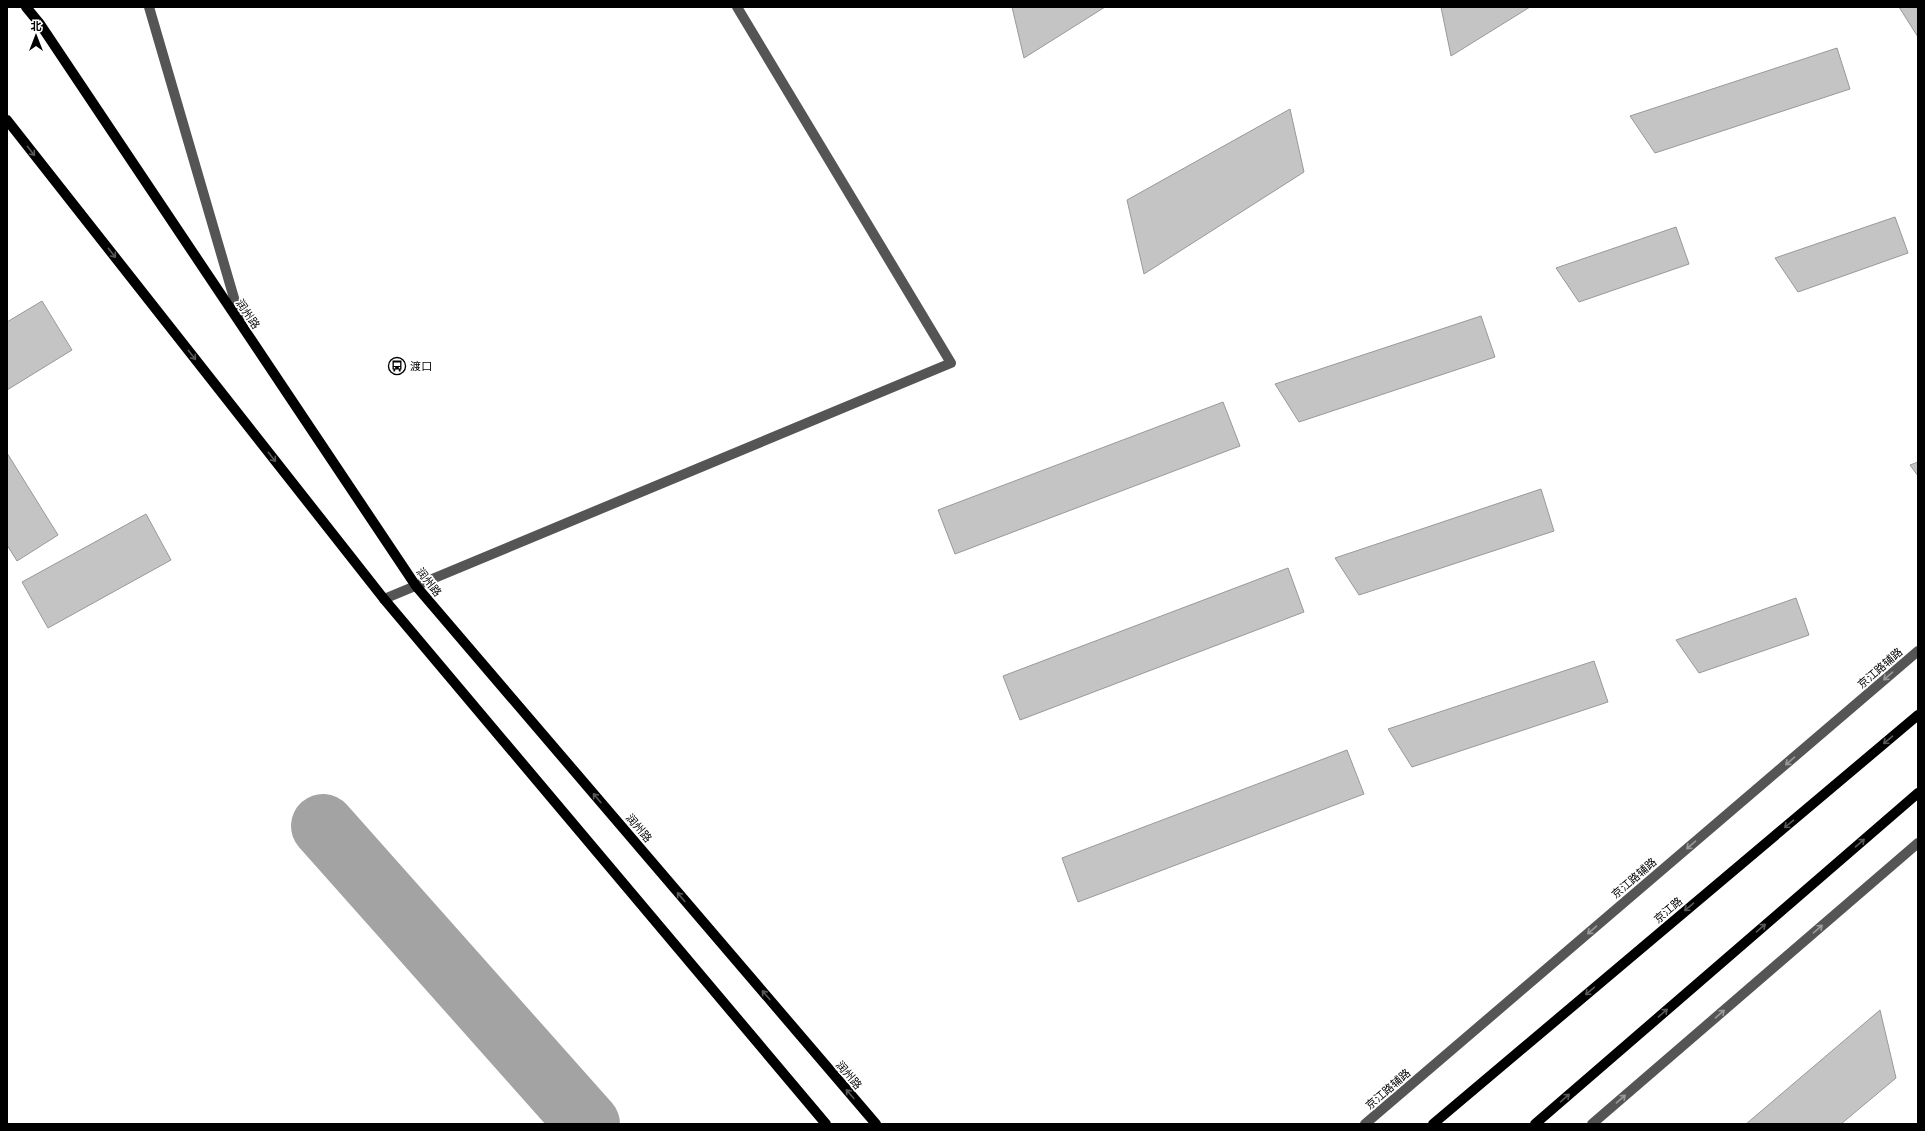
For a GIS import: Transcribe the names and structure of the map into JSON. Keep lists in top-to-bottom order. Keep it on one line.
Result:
{"streets":{"main road":["润州路","京江路"],"street":["京江路辅路"]},"one_way":["京江路辅路"],"places":{"bus stop":["渡口"]},"north":"top"}
